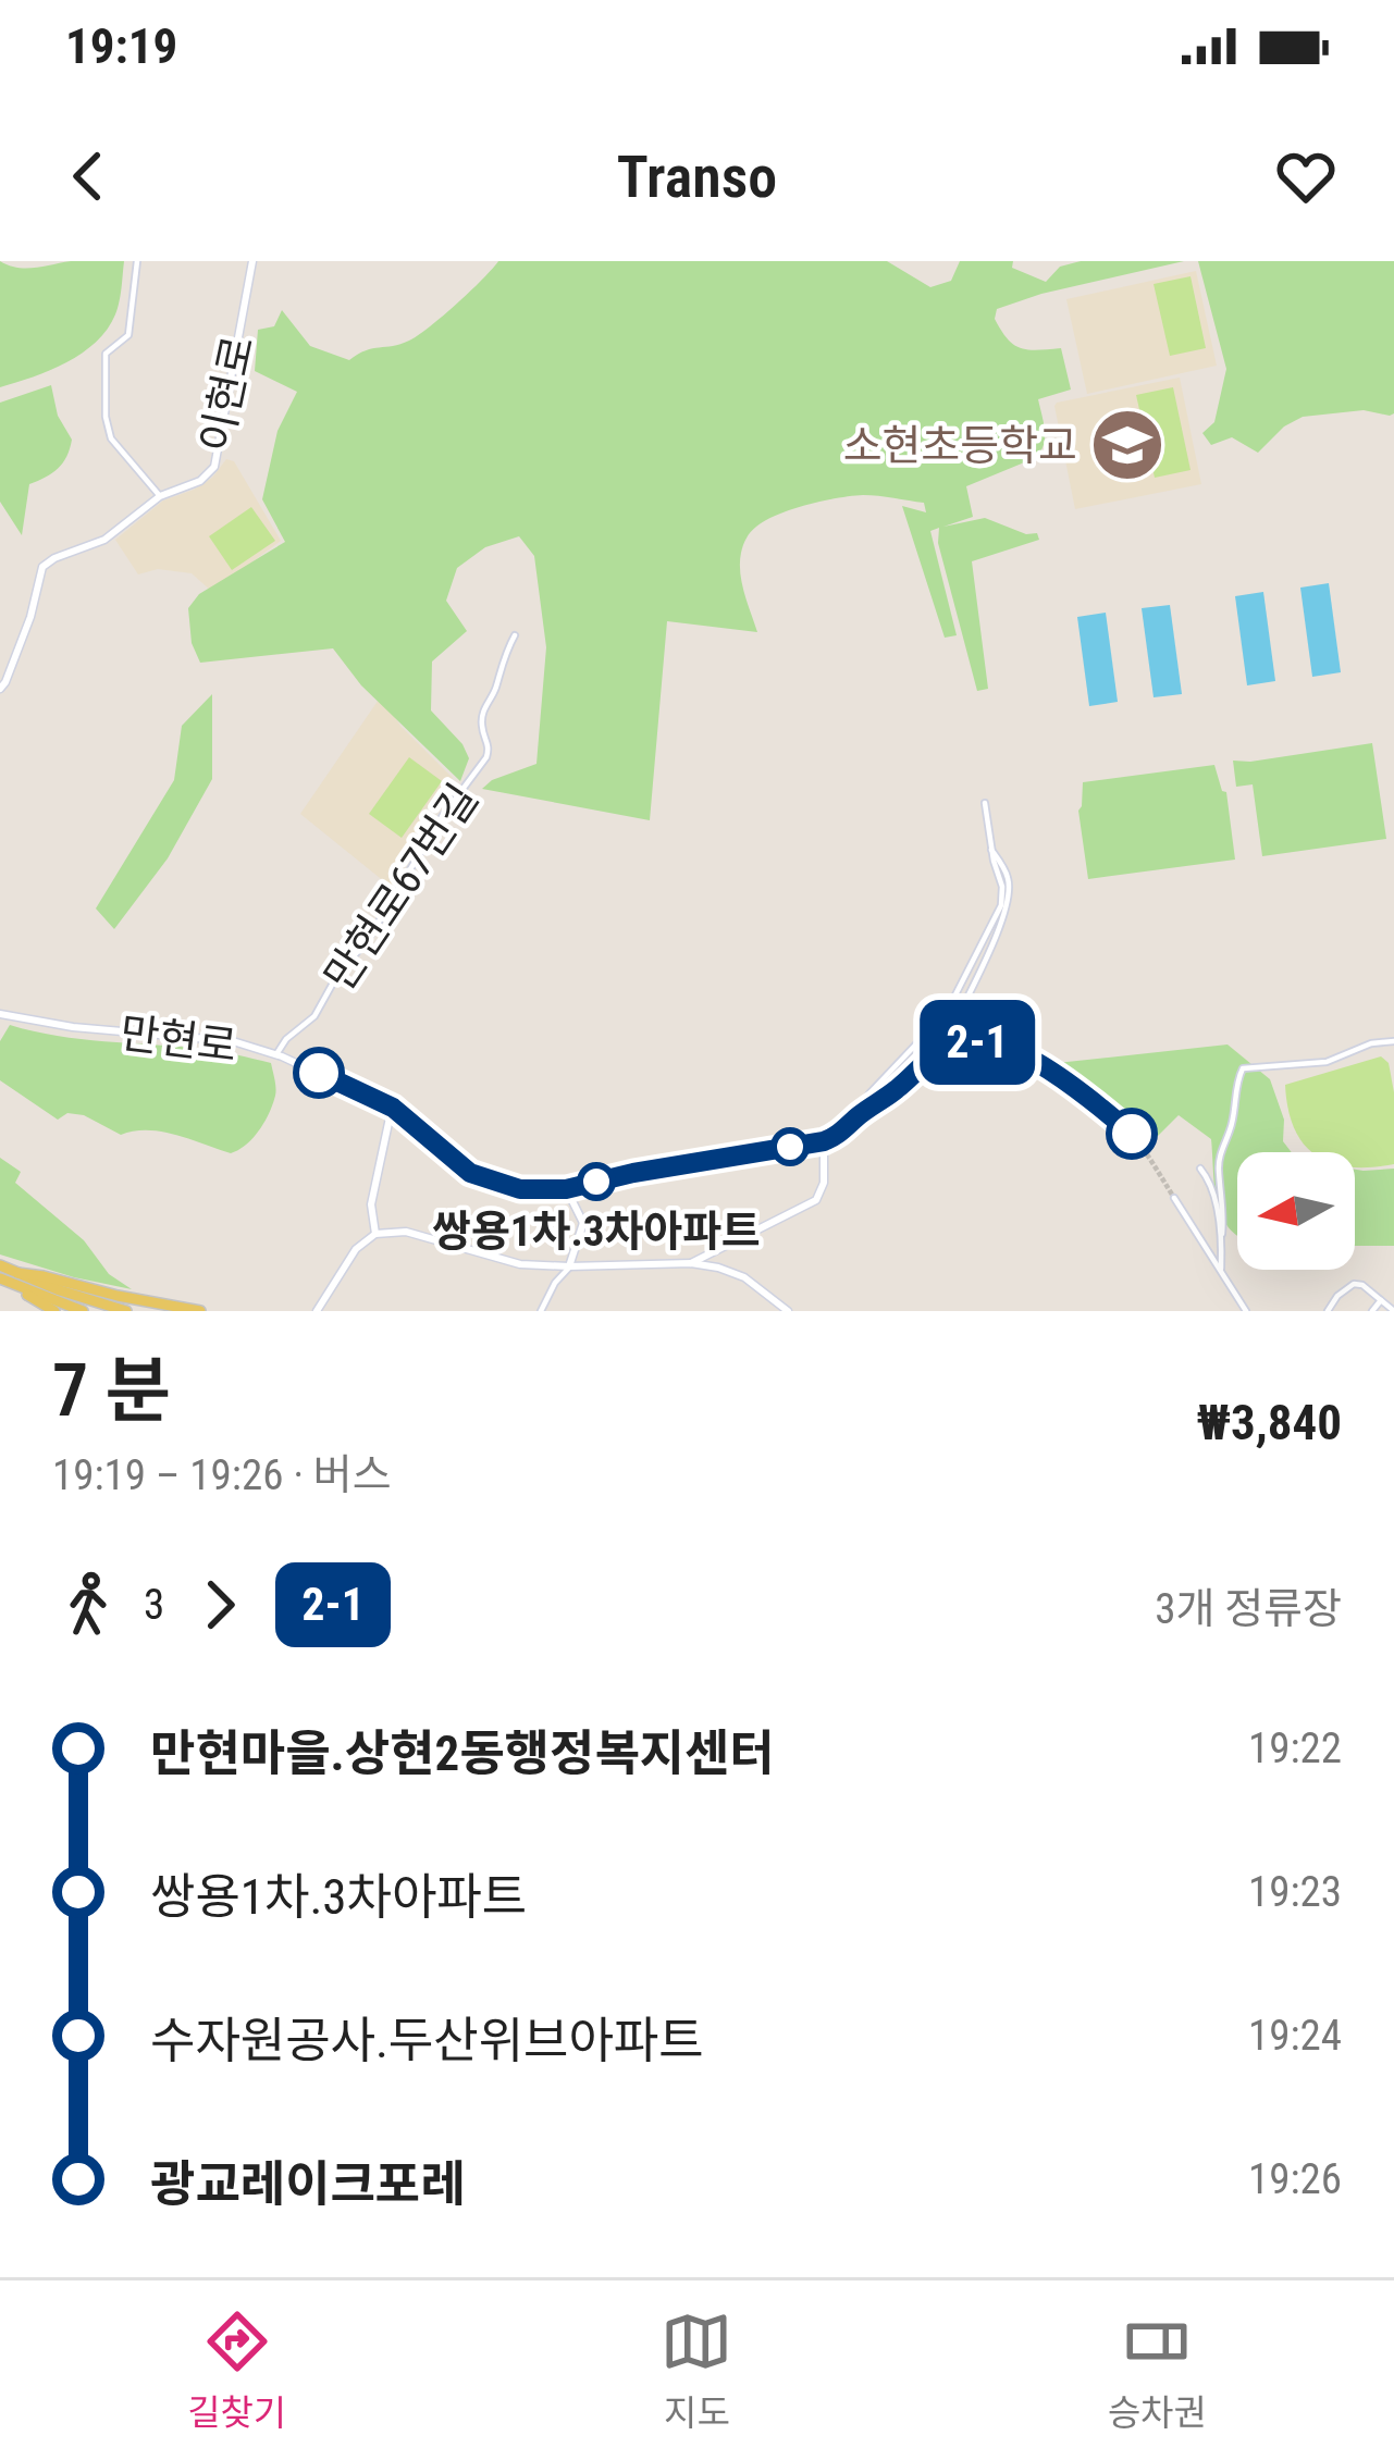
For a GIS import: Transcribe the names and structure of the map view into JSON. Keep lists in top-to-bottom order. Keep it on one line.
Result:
{"streets":{"street":["이현로","만현로67번길","만현로"]},"crossings":[["만현로67번길","만현로"]],"places":{"school or university":["소현초등학교"],"other":["쌍용1차.3차아파트"]},"lines":["bus line 2-1"],"north":"left","page":{"status":"19:19","header":"Transo","on_map":"2-1","heading":["7 분","19:19 – 19:26 · 버스","₩3,840"],"legs":["3","2-1","3개 정류장"],"list":[{"name":"만현마을.상현2동행정복지센터","value":"19:22"},{"name":"쌍용1차.3차아파트","value":"19:23"},{"name":"수자원공사.두산위브아파트","value":"19:24"},{"name":"광교레이크포레","value":"19:26"}],"tabs":["길찾기","지도","승차권"]}}
